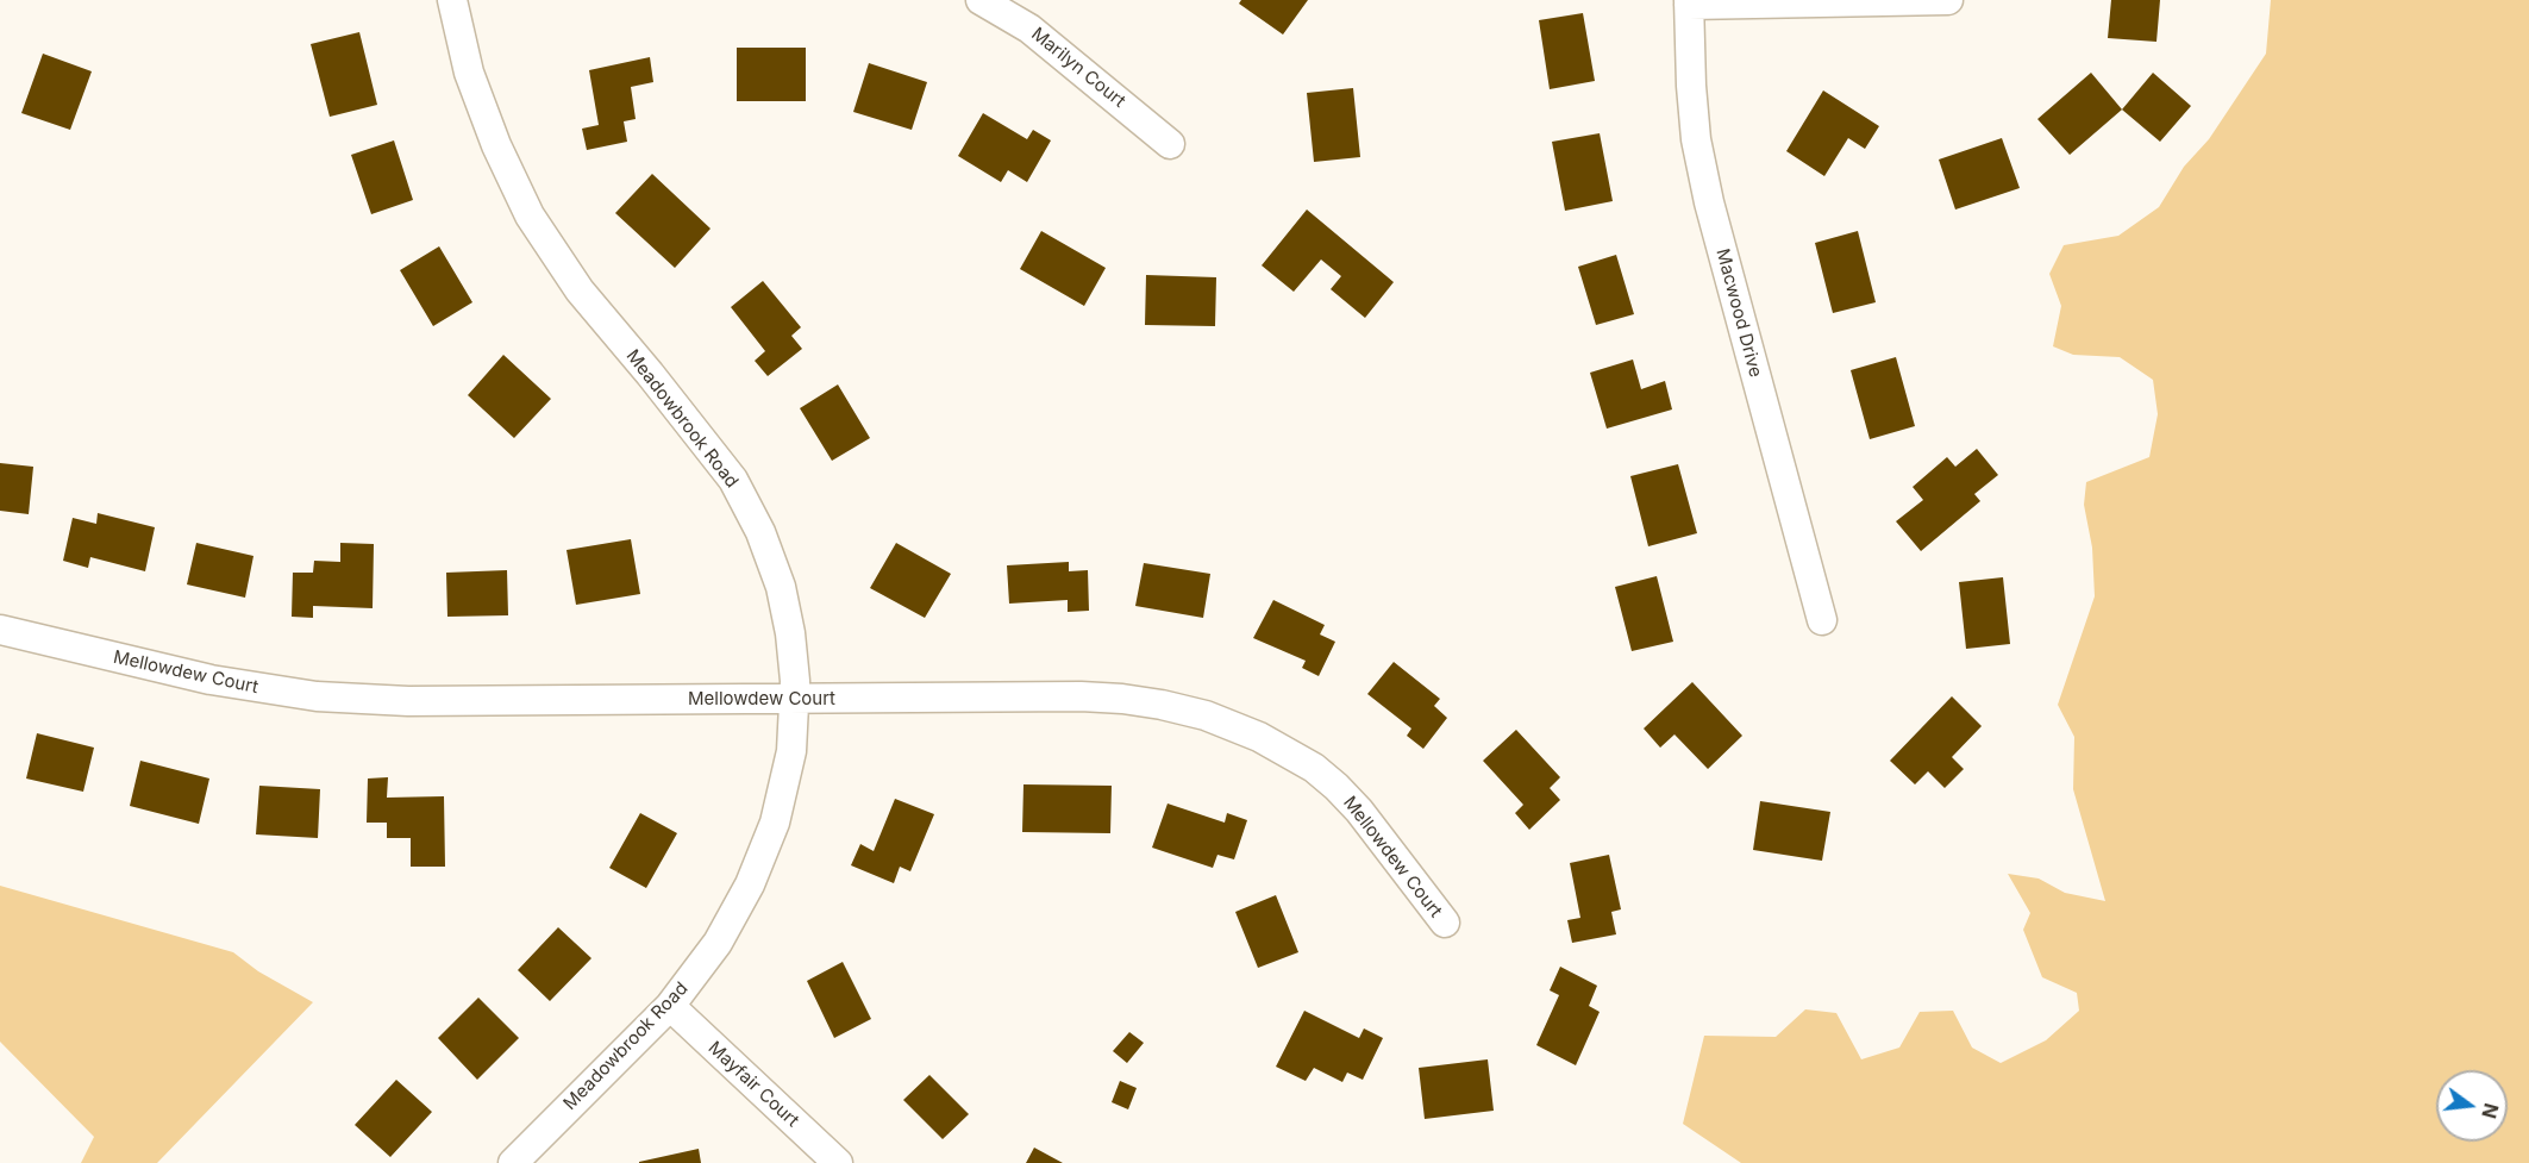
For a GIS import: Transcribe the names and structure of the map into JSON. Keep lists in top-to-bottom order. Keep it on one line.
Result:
{"streets":{"street":["Marilyn Court","Macwood Drive","Meadowbrook Road","Mellowdew Court","Mayfair Court"]},"crossings":[["Meadowbrook Road","Mellowdew Court"],["Meadowbrook Road","Mayfair Court"]],"north":"right"}
